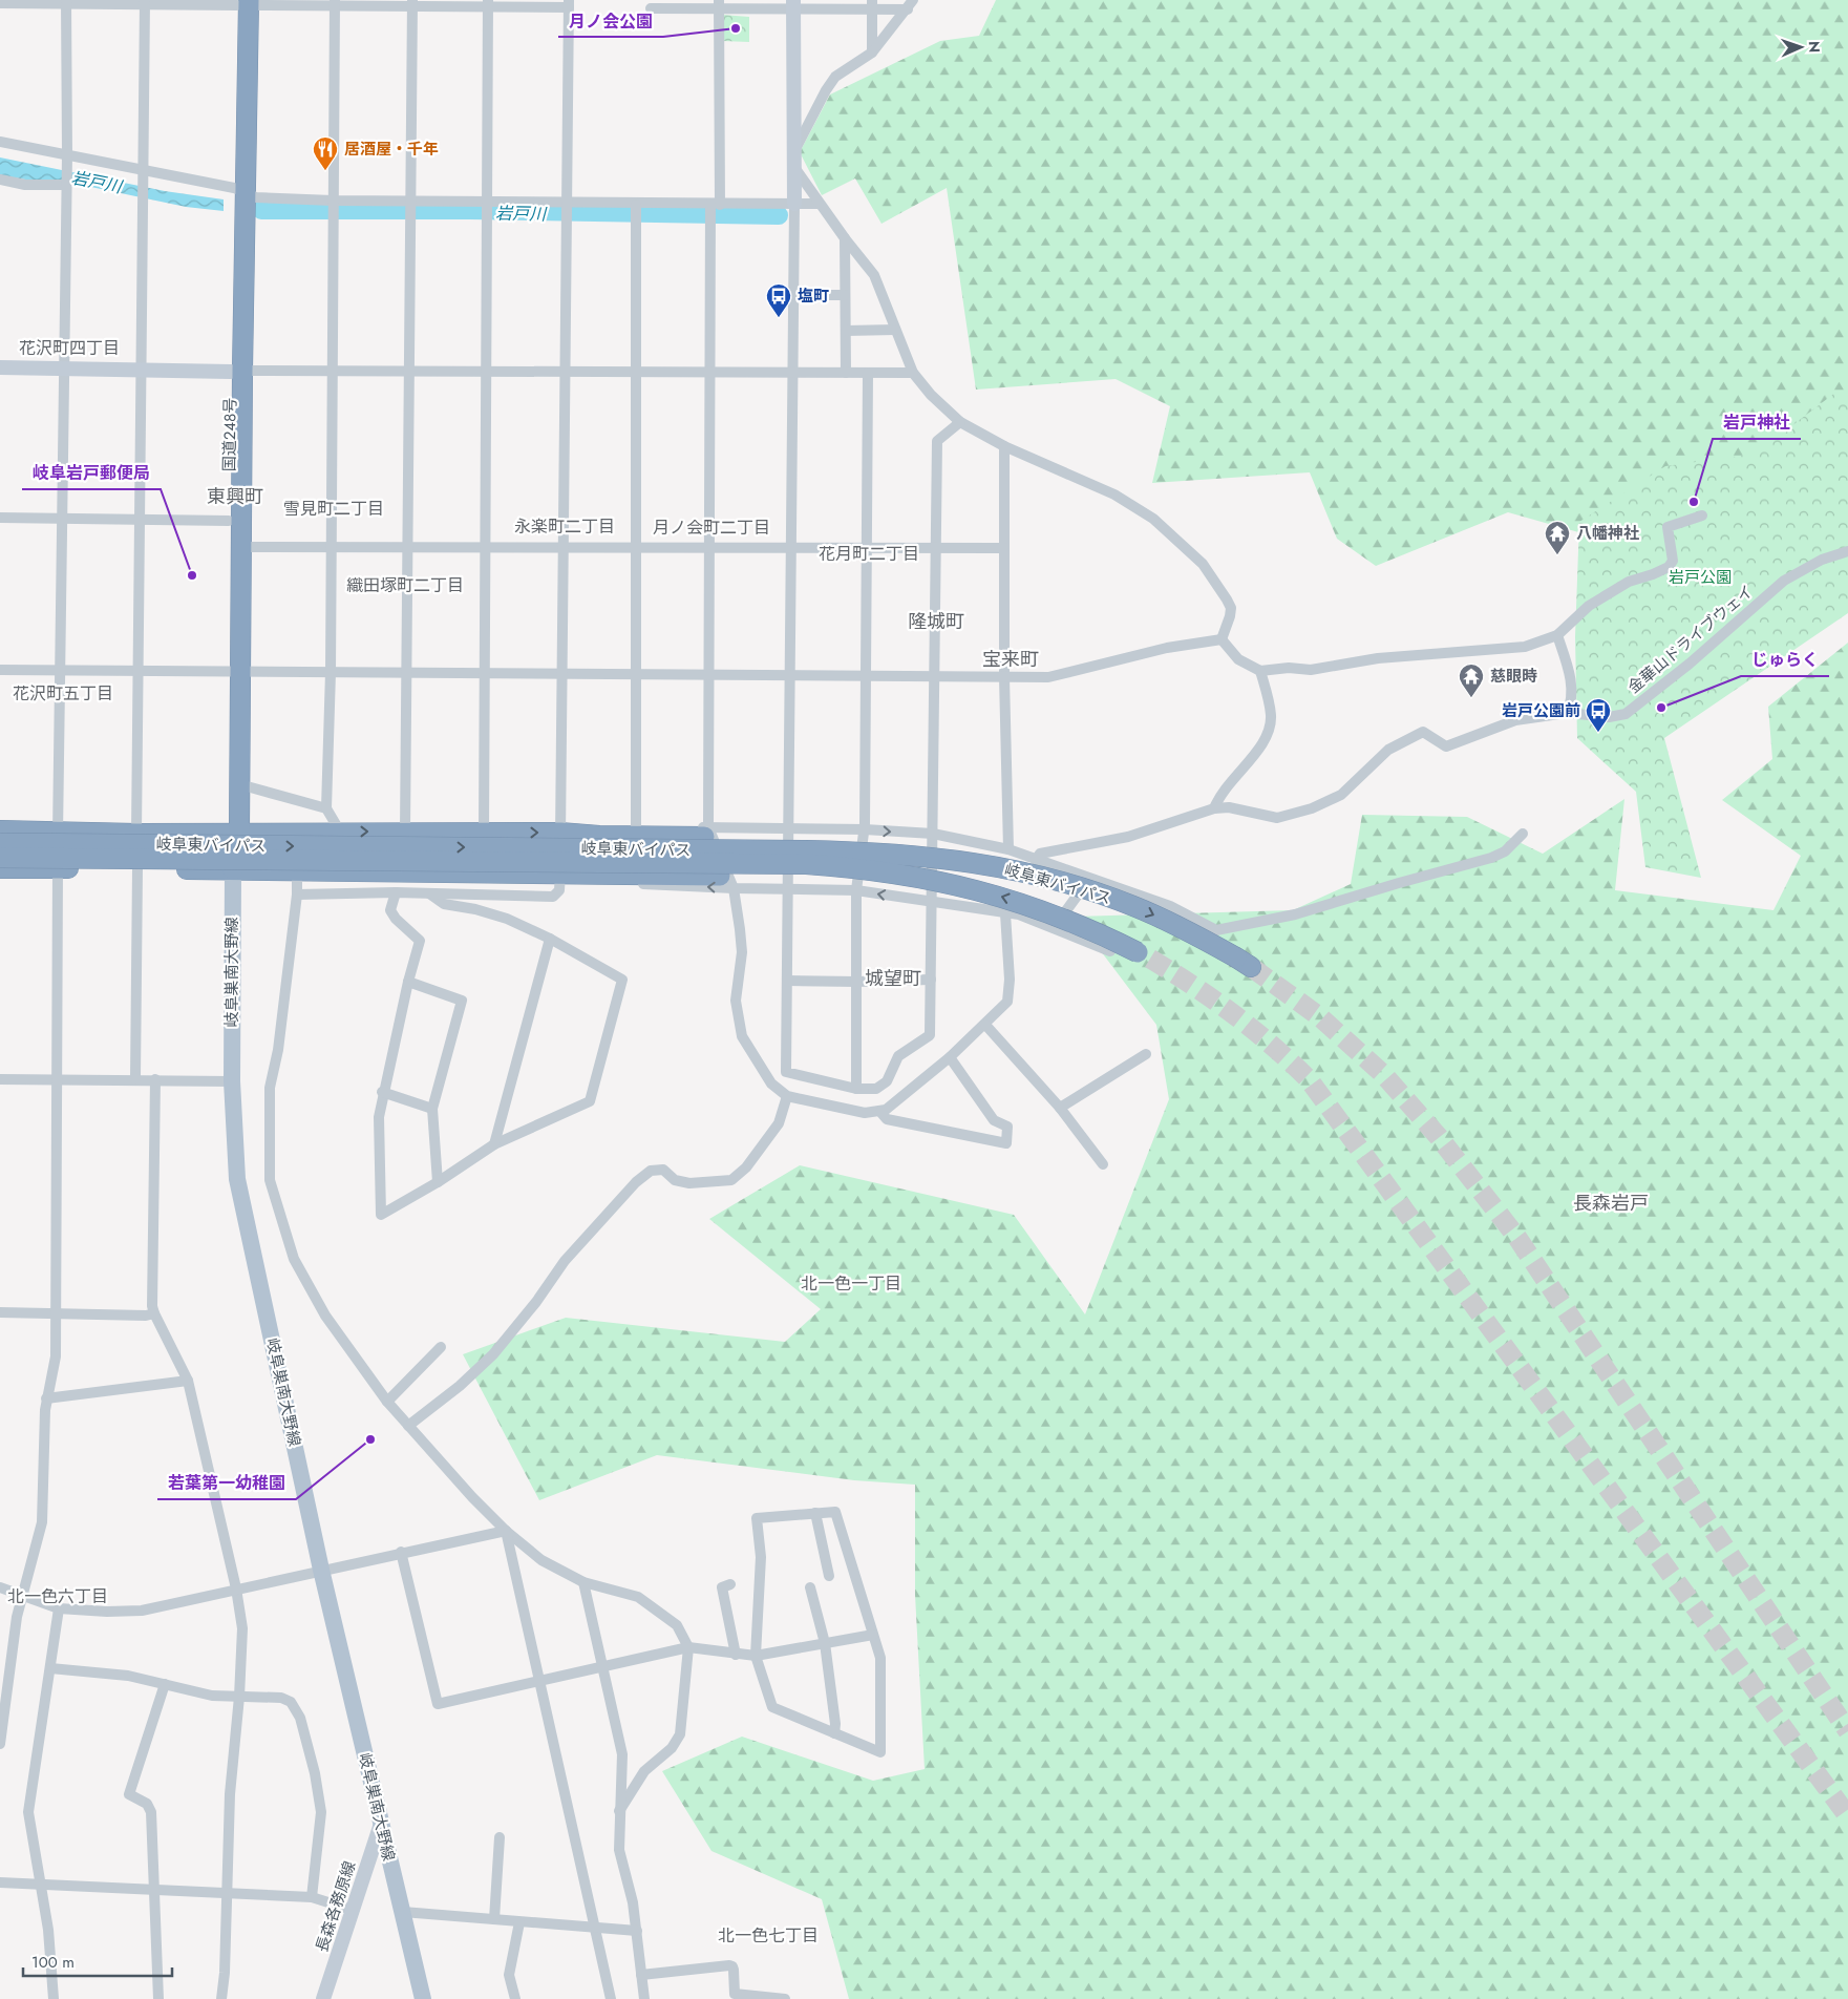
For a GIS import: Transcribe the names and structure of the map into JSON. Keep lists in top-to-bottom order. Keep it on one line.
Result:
{"streets":{"highway":["国道248号","岐阜東バイパス"],"main road":["岐阜巣南大野線"],"street":["金華山ドライブウェイ","長森各務原線"]},"crossings":[["岐阜巣南大野線","長森各務原線"]],"districts":["花沢町四丁目","東興町","雪見町二丁目","永楽町二丁目","月ノ会町二丁目","花月町二丁目","織田塚町二丁目","隆城町","宝来町","花沢町五丁目","城望町","長森岩戸","北一色一丁目","北一色六丁目","北一色七丁目"],"water":["岩戸川"],"parks":["岩戸公園"],"places":{"other":["月ノ会公園","岩戸神社","岐阜岩戸郵便局","じゅらく","若葉第一幼稚園"],"restaurant":["居酒屋・千年"],"bus stop":["塩町","岩戸公園前"],"temple":["八幡神社","慈眼時"]},"scale_bar":"100 m","north":"right"}
